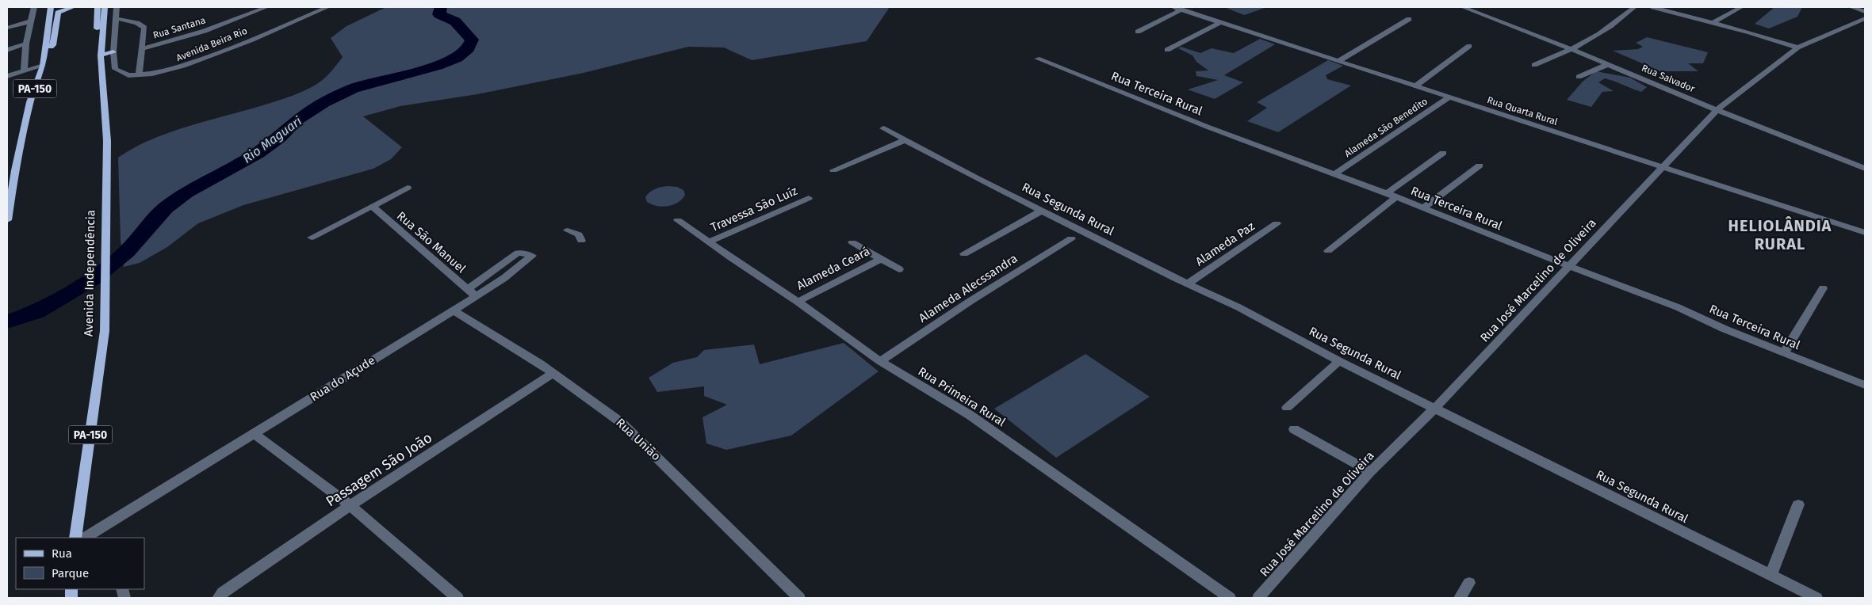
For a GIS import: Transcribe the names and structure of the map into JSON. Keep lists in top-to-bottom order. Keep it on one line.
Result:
{"streets":{"main road":["PA-150","Avenida Independência"],"street":["Rua Santana","Avenida Beira Rio","Rua Salvador","Rua Terceira Rural","Rua Quarta Rural","Alameda São Benedito","Travessa São Luíz","Rua Segunda Rural","Rua São Manuel","Alameda Paz","Alameda Ceará","Rua José Marcelino de Oliveira","Alameda Alecssandra","Rua do Açude","Rua Primeira Rural","Rua União","Passagem São João"]},"crossings":[["Rua Salvador","Rua José Marcelino de Oliveira"],["Rua Terceira Rural","Alameda São Benedito"],["Rua Terceira Rural","Rua José Marcelino de Oliveira"],["Rua Quarta Rural","Alameda São Benedito"],["Rua Quarta Rural","Rua José Marcelino de Oliveira"],["Travessa São Luíz","Rua Primeira Rural"],["Rua Segunda Rural","Alameda Paz"],["Rua Segunda Rural","Rua José Marcelino de Oliveira"],["Rua São Manuel","Rua do Açude"],["Alameda Ceará","Rua Primeira Rural"],["Alameda Alecssandra","Rua Primeira Rural"],["Rua do Açude","Rua União"],["Rua União","Passagem São João"]],"districts":["HELIOLÂNDIA RURAL"],"water":["Rio Maguari"],"legend":["Rua","Parque"]}
